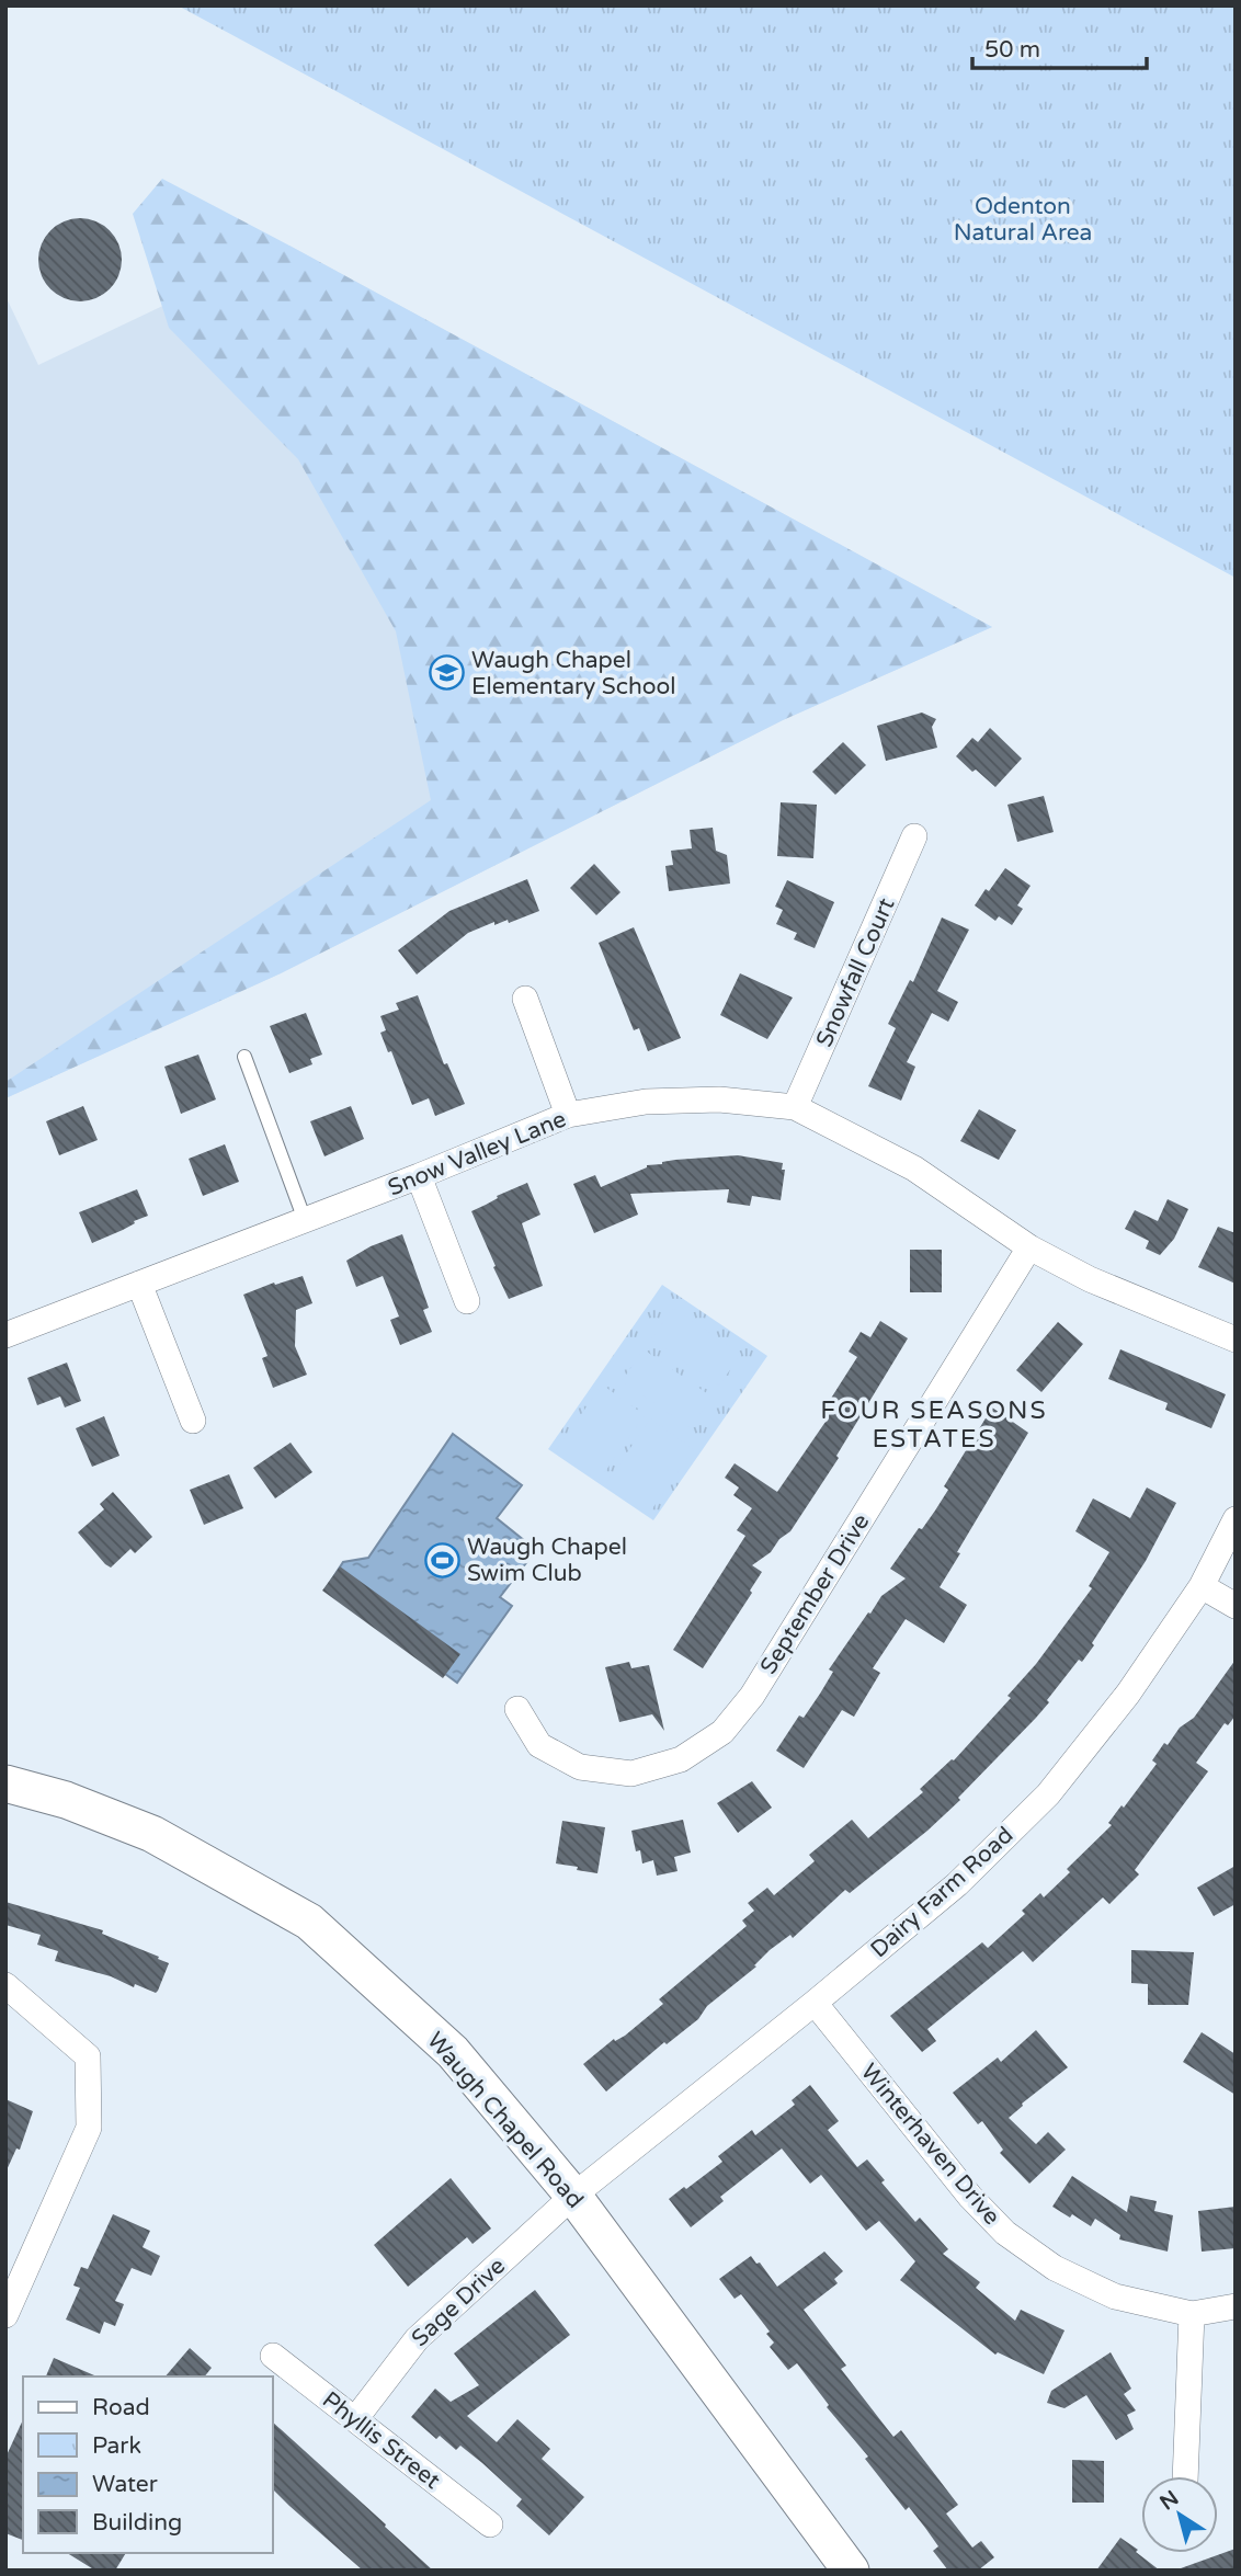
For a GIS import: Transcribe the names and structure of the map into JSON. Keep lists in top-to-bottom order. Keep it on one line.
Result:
{"streets":{"main road":["Waugh Chapel Road"],"street":["Snowfall Court","Snow Valley Lane","September Drive","Dairy Farm Road","Winterhaven Drive","Sage Drive","Phyllis Street"]},"crossings":[["Snowfall Court","Snow Valley Lane"],["Snow Valley Lane","September Drive"],["Dairy Farm Road","Waugh Chapel Road"],["Dairy Farm Road","Winterhaven Drive"],["Dairy Farm Road","Sage Drive"],["Waugh Chapel Road","Sage Drive"],["Sage Drive","Phyllis Street"]],"districts":["FOUR SEASONS ESTATES"],"parks":["Odenton Natural Area"],"places":{"school or university":["Waugh Chapel Elementary School"],"sports":["Waugh Chapel Swim Club"]},"legend":["Road","Park","Water","Building"],"scale_bar":"50 m","north":"top left"}
